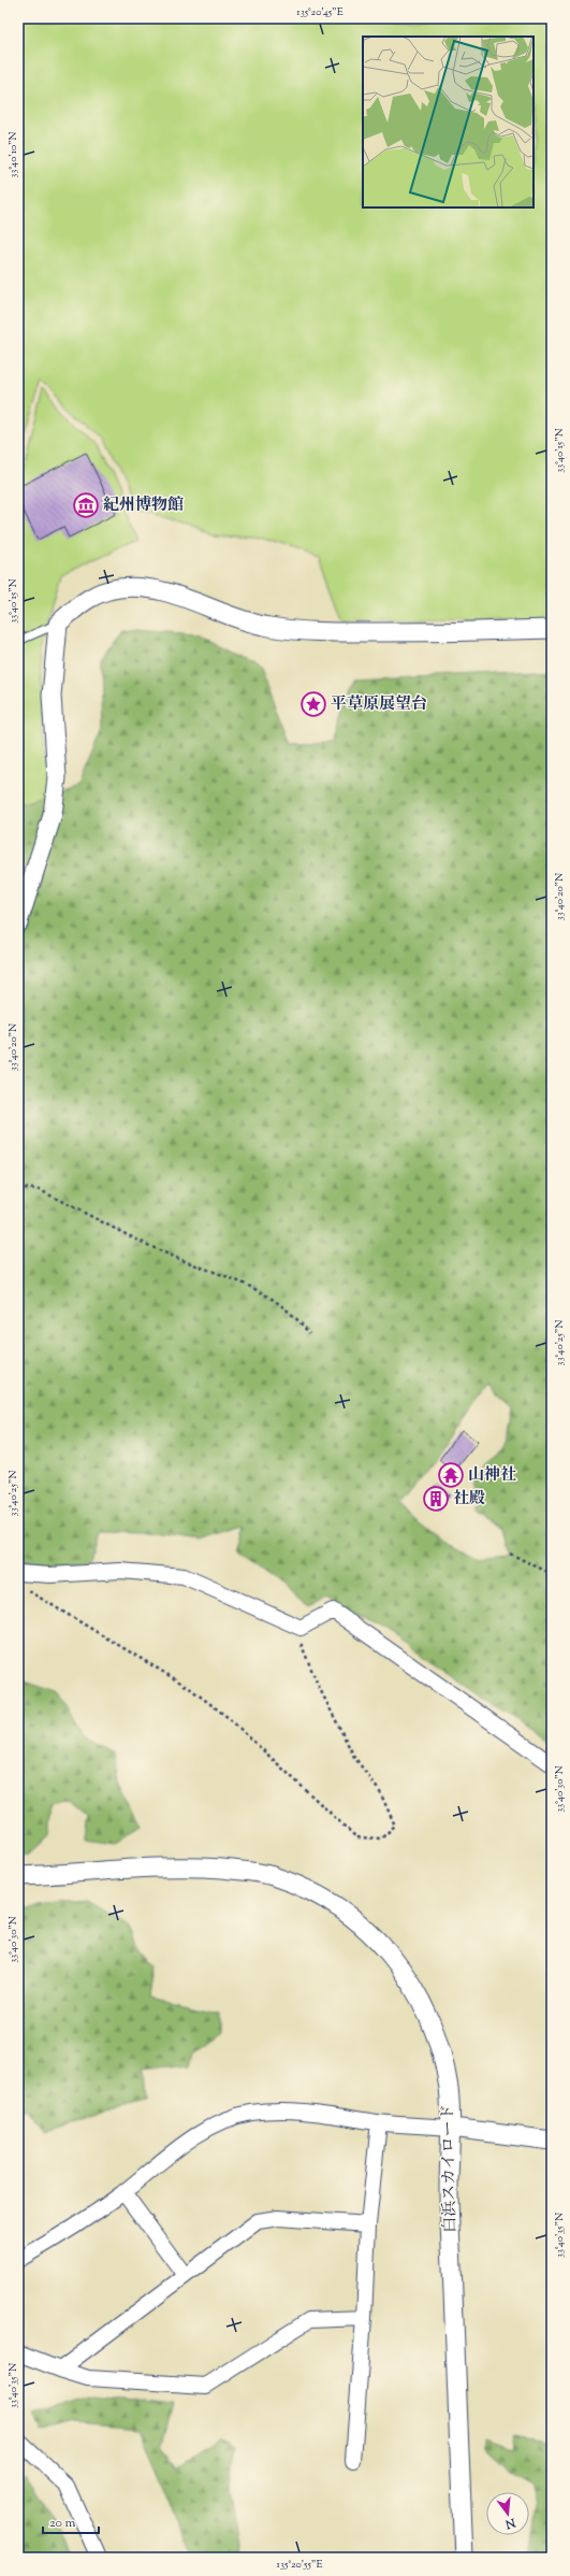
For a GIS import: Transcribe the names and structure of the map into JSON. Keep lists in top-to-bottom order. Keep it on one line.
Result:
{"streets":{"street":["白浜スカイロード"]},"places":{"museum":["紀州博物館"],"place":["平草原展望台"],"temple":["山神社"],"building":["社殿"]},"scale_bar":"20 m","north":"bottom","coordinates":["135°20'45\"E","33°40'10\"N","33°40'15\"N","33°40'20\"N","33°40'25\"N","33°40'30\"N","33°40'35\"N","135°20'55\"E"]}
